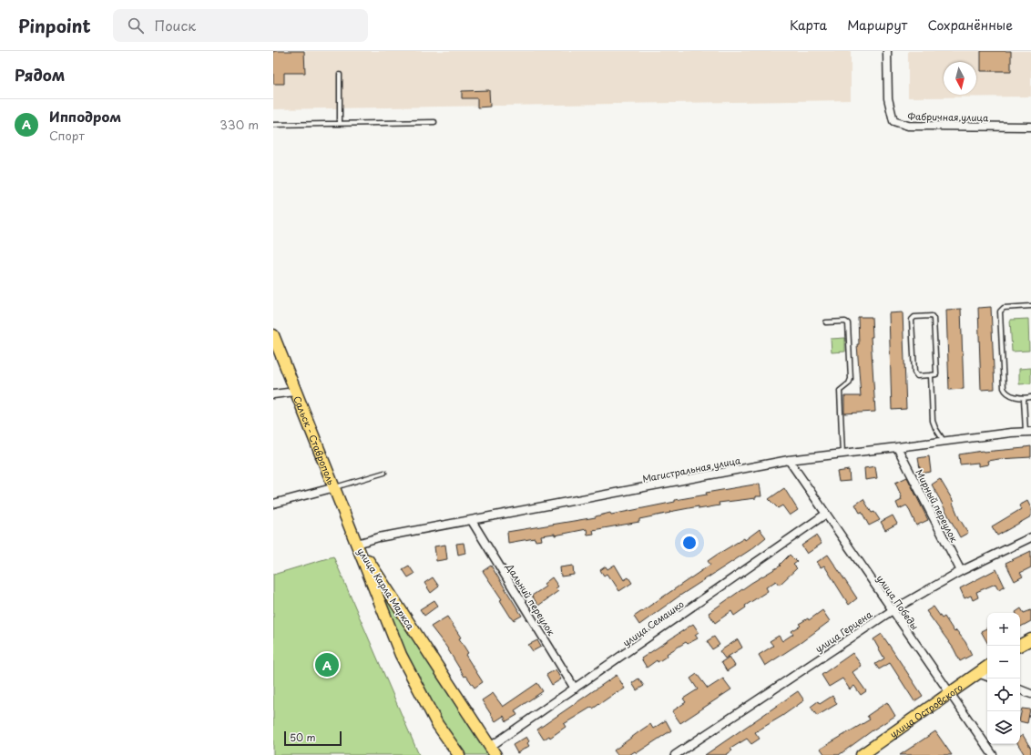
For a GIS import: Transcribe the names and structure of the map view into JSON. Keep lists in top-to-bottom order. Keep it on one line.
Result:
{"streets":{"main road":["Сальск - Ставрополь","улица Карла Маркса","улица Островского"],"street":["Фабричная улица","Магистральная улица","Мирный переулок","Дальний переулок","улица Победы","улица Семашко","улица Герцена"]},"crossings":[["Сальск - Ставрополь","Магистральная улица"],["Сальск - Ставрополь","улица Карла Маркса"],["Магистральная улица","Мирный переулок"],["Магистральная улица","улица Карла Маркса"],["Магистральная улица","Дальний переулок"],["Магистральная улица","улица Победы"],["Мирный переулок","улица Герцена"],["улица Карла Маркса","улица Семашко"],["Дальний переулок","улица Семашко"],["улица Победы","улица Семашко"],["улица Победы","улица Герцена"],["улица Победы","улица Островского"]],"scale_bar":"50 m","north":"bottom","page":{"header":"Pinpoint","search":"Поиск","nav":["Карта","Маршрут","Сохранённые"],"heading":"Рядом","list":[{"mark":"A","name":"Ипподром","note":"Спорт","value":"330 m"}],"map_buttons":["+","−"],"pins":"A","scale":"50 m"}}
